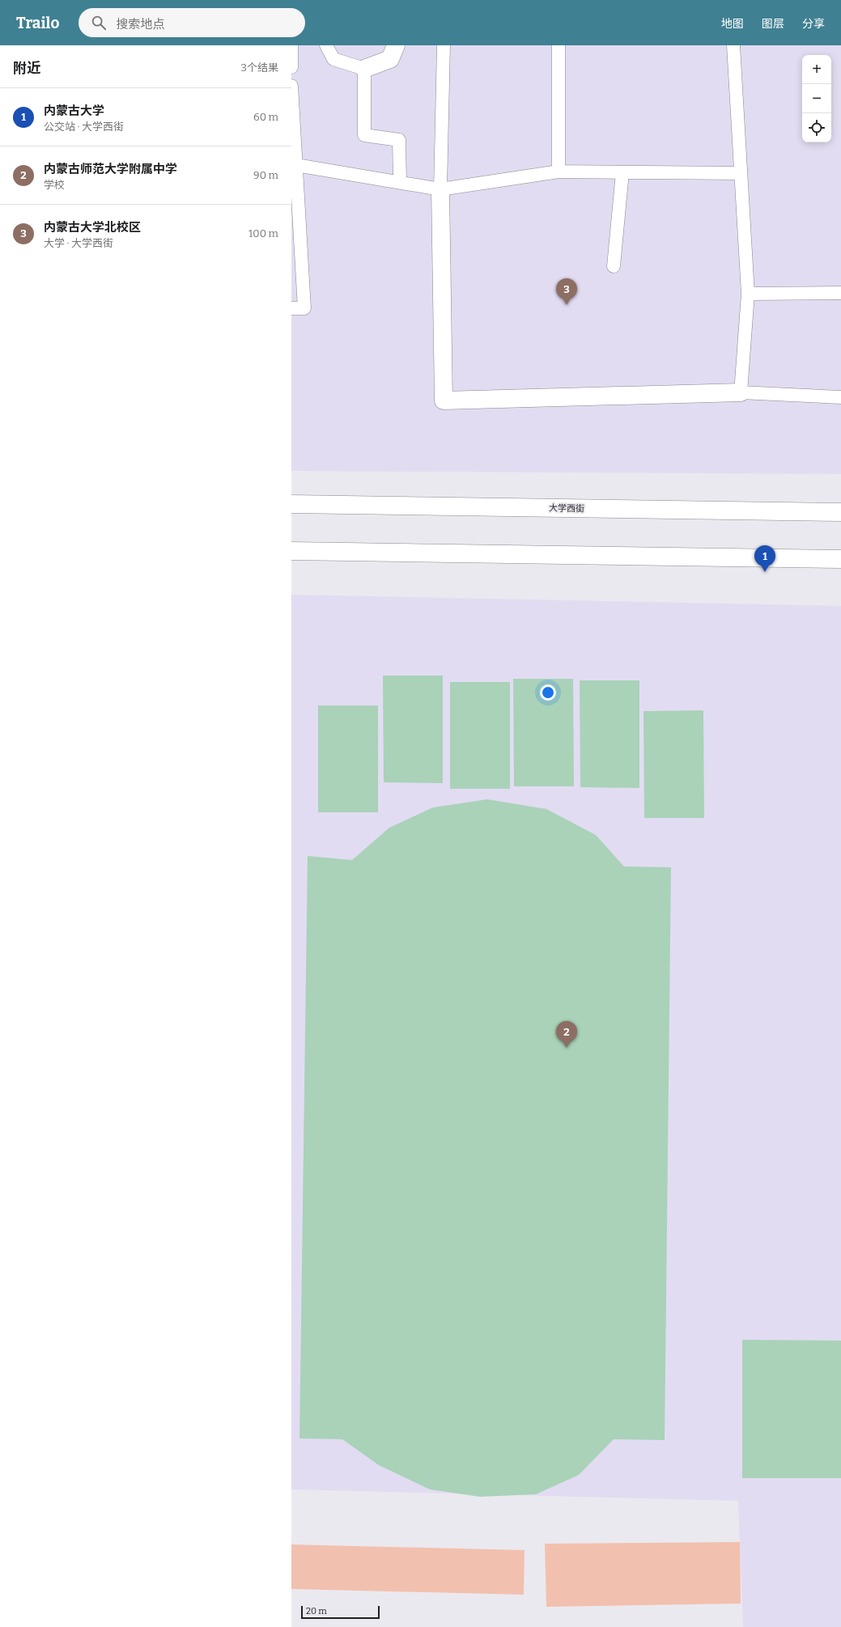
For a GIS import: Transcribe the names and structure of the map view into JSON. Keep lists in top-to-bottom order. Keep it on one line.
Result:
{"streets":{"main road":["大学西街"]},"scale_bar":"20 m","page":{"header":"Trailo","search":"搜索地点","nav":["地图","图层","分享"],"heading":["附近","3个结果"],"map_buttons":["+","−"],"list":[{"mark":"1","name":"内蒙古大学","note":"公交站 · 大学西街","value":"60 m"},{"mark":"2","name":"内蒙古师范大学附属中学","note":"学校","value":"90 m"},{"mark":"3","name":"内蒙古大学北校区","note":"大学 · 大学西街","value":"100 m"}],"pins":["3","1","2"],"scale":"20 m"}}
